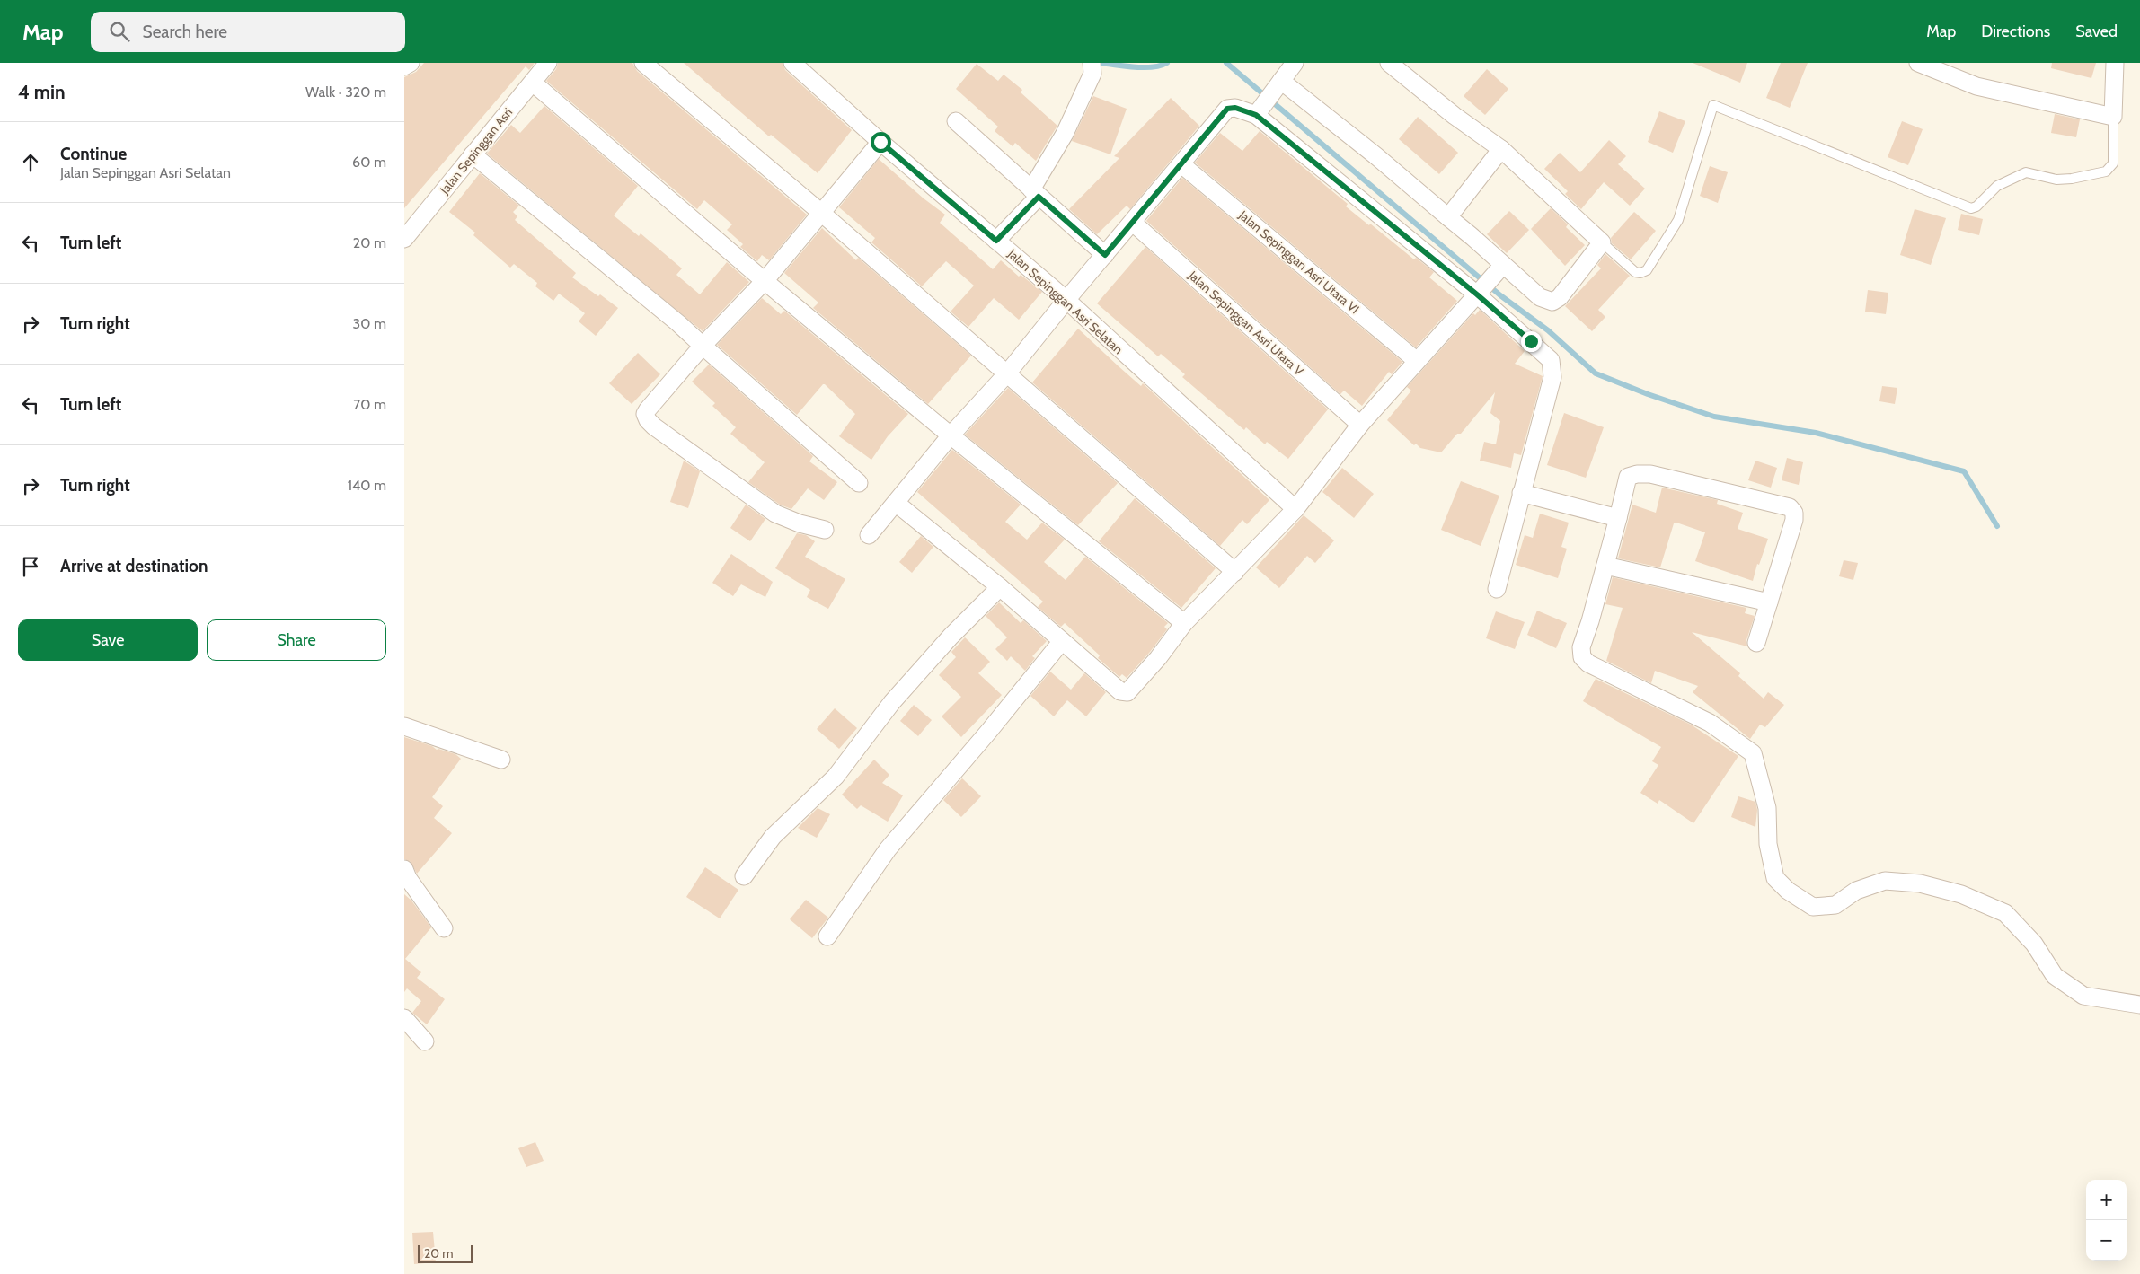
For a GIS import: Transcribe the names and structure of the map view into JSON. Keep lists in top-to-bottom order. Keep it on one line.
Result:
{"streets":{"street":["Jalan Sepinggan Asri","Jalan Sepinggan Asri Utara VI","Jalan Sepinggan Asri Selatan","Jalan Sepinggan Asri Utara V"]},"scale_bar":"20 m","page":{"header":"Map","search":"Search here","nav":["Map","Directions","Saved"],"heading":["4 min","Walk · 320 m"],"list":[["Continue","Jalan Sepinggan Asri Selatan","60 m"],["Turn left","20 m"],["Turn right","30 m"],["Turn left","70 m"],["Turn right","140 m"],"Arrive at destination"],"buttons":["Save","Share"],"map_buttons":["+","−"],"scale":"20 m"}}
